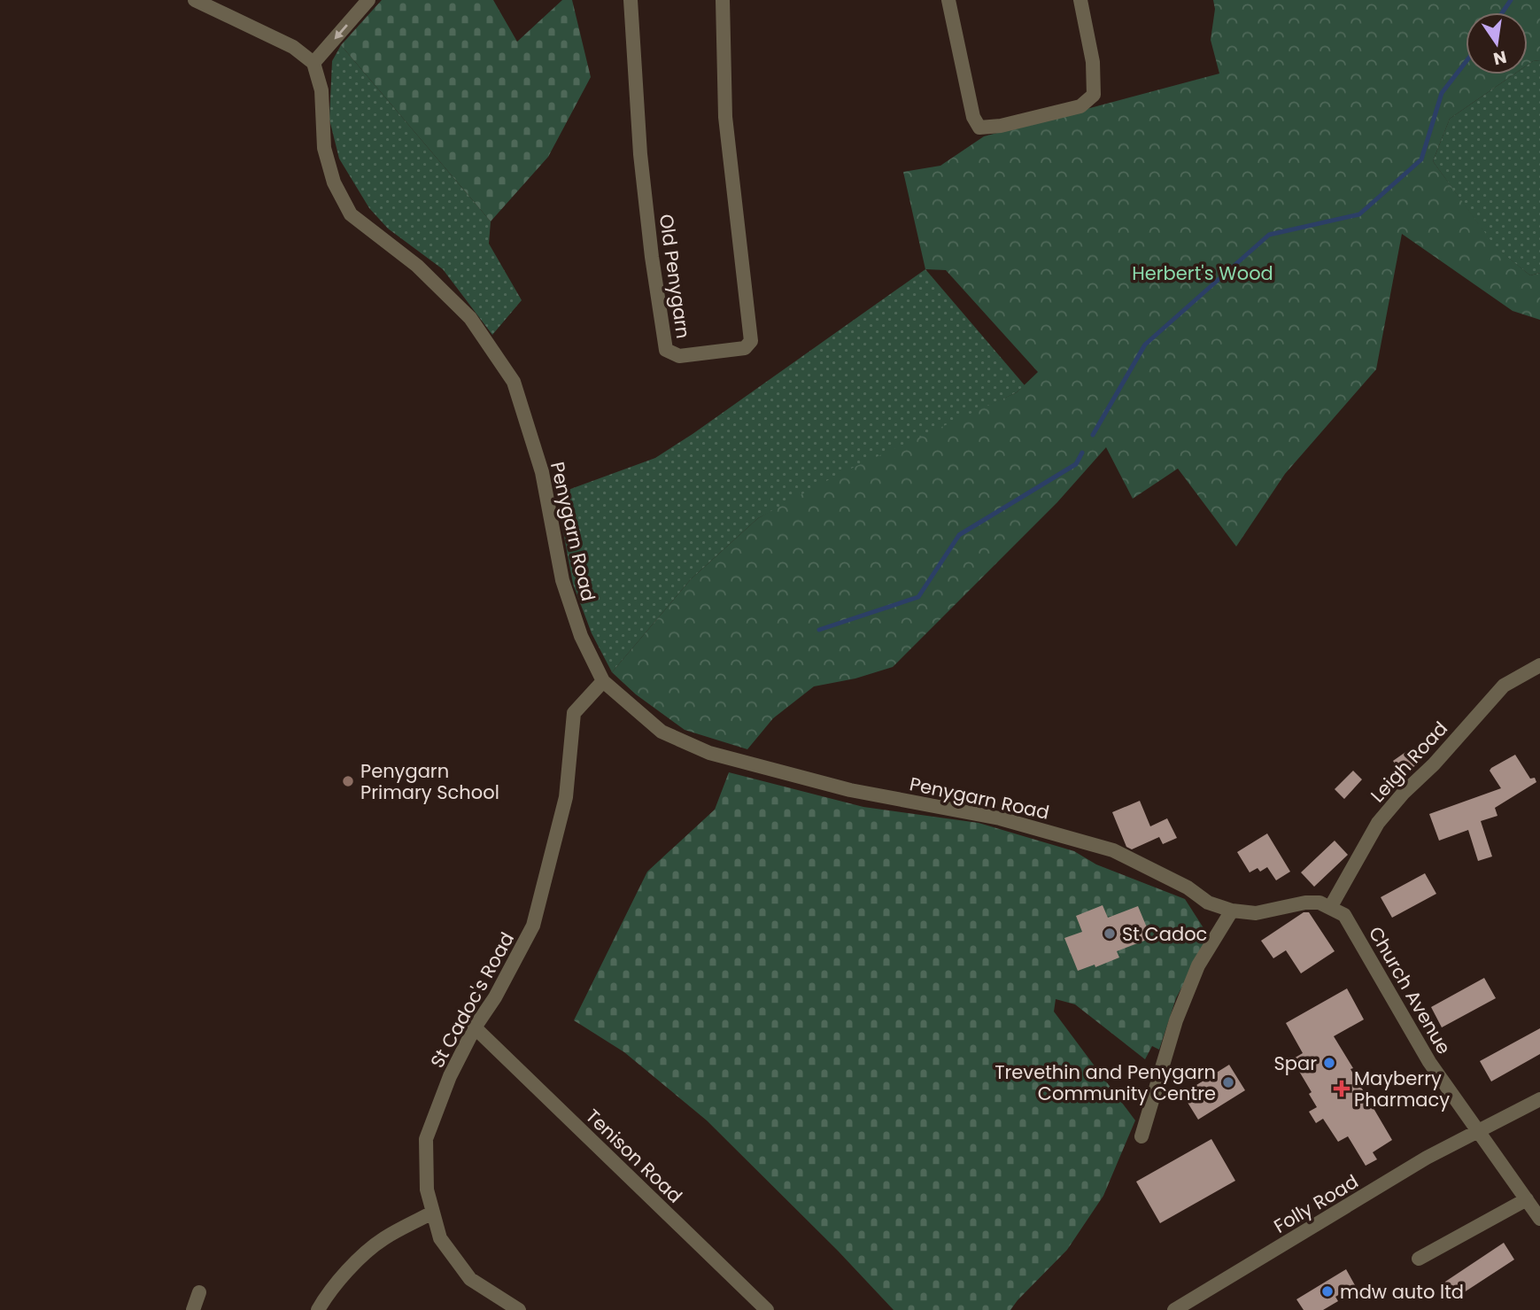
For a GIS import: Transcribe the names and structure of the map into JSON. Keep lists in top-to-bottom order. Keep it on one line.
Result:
{"streets":{"street":["Old Penygarn","Penygarn Road","Leigh Road","Church Avenue","St Cadoc's Road","Tenison Road","Folly Road"]},"crossings":[["Penygarn Road","Leigh Road"],["Penygarn Road","Church Avenue"],["Penygarn Road","St Cadoc's Road"],["Leigh Road","Church Avenue"],["Church Avenue","Folly Road"],["St Cadoc's Road","Tenison Road"]],"parks":["Herbert's Wood"],"places":{"other":["Penygarn Primary School","St Cadoc","Spar","Trevethin and Penygarn Community Centre","mdw auto ltd"],"health":["Mayberry Pharmacy"]},"north":"bottom"}
